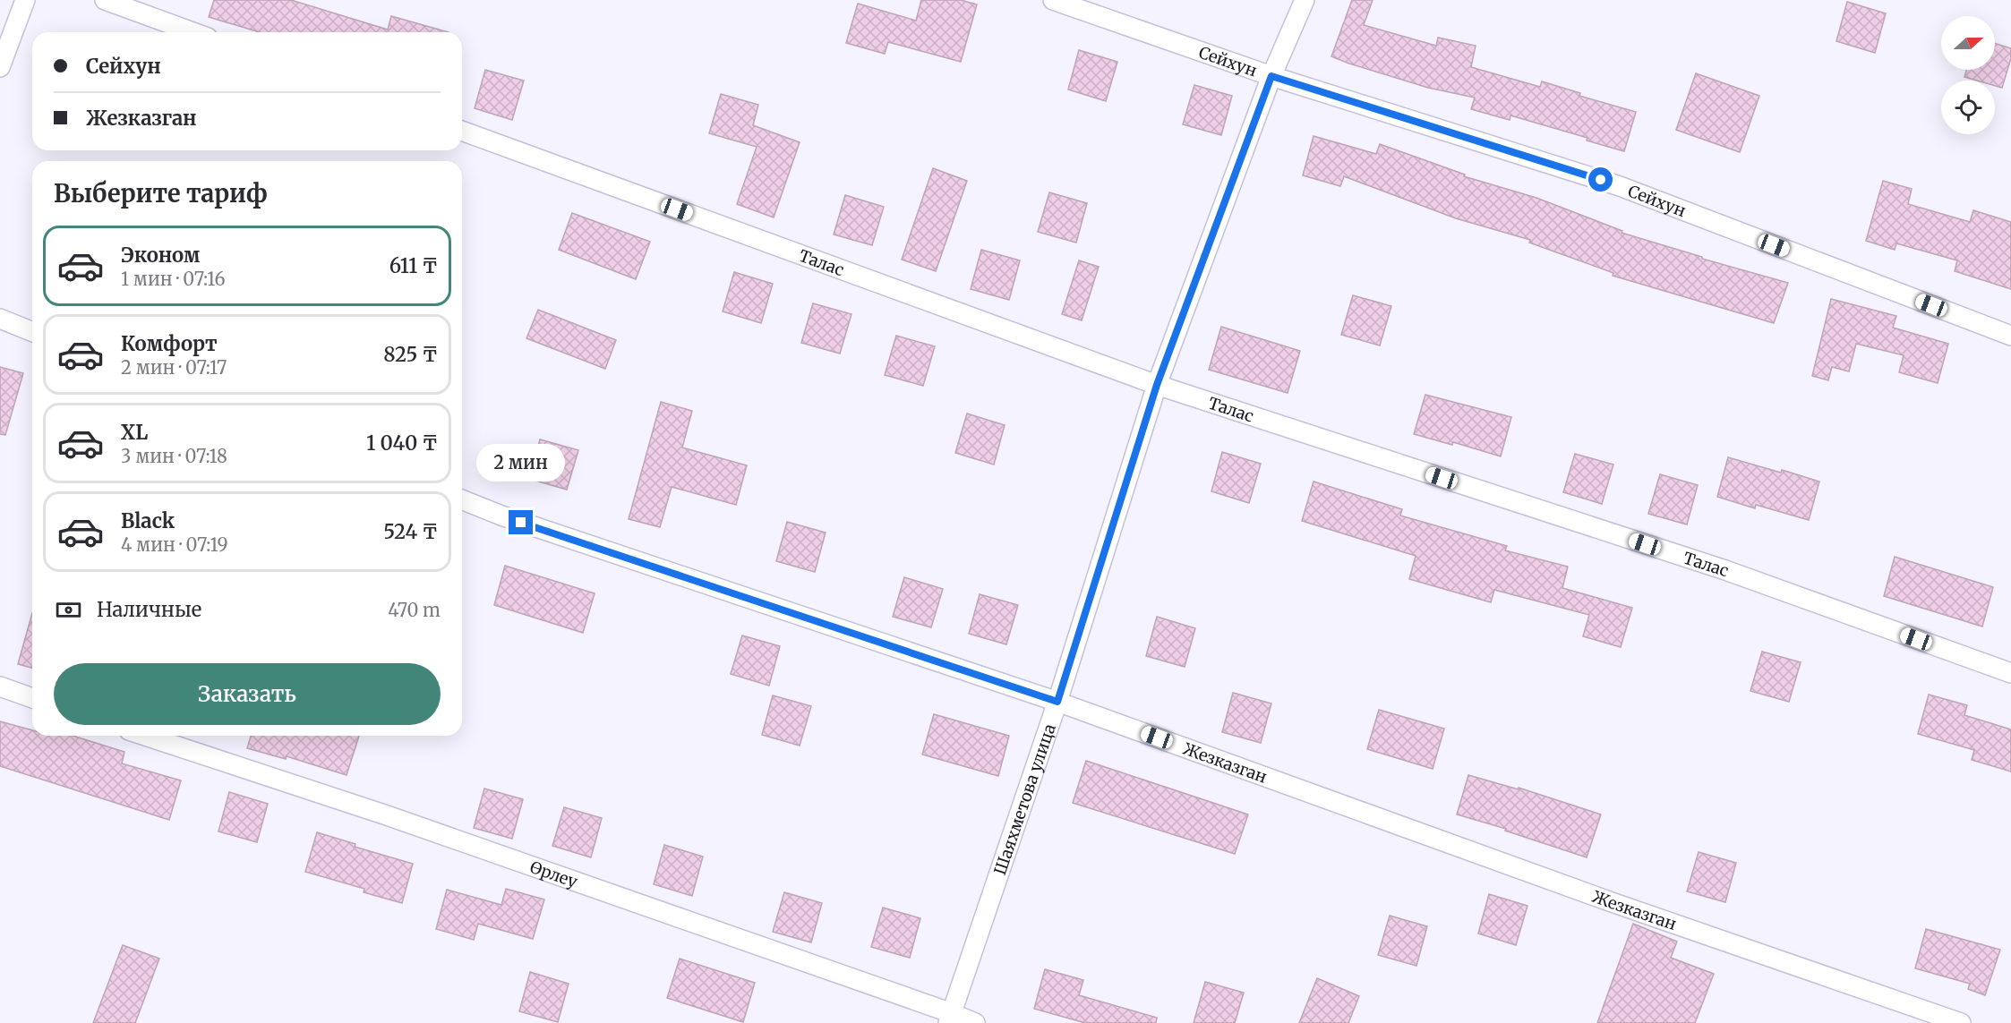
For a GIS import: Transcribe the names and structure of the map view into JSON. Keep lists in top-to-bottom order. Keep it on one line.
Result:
{"streets":{"street":["Сейхун","Талас","Жезказган","Шаяхметова улица","Өрлеу"]},"crossings":[["Сейхун","Шаяхметова улица"],["Талас","Шаяхметова улица"],["Жезказган","Шаяхметова улица"],["Шаяхметова улица","Өрлеу"]],"north":"right","page":{"banner":["Сейхун","Жезказган"],"heading":"Выберите тариф","list":[{"name":"Эконом","note":"1 мин · 07:16","value":"611 ₸"},{"name":"Комфорт","note":"2 мин · 07:17","value":"825 ₸"},{"name":"XL","note":"3 мин · 07:18","value":"1 040 ₸"},{"name":"Black","note":"4 мин · 07:19","value":"524 ₸"}],"bubble":"2 мин","pay":["Наличные","470 m"],"buttons":"Заказать"}}
